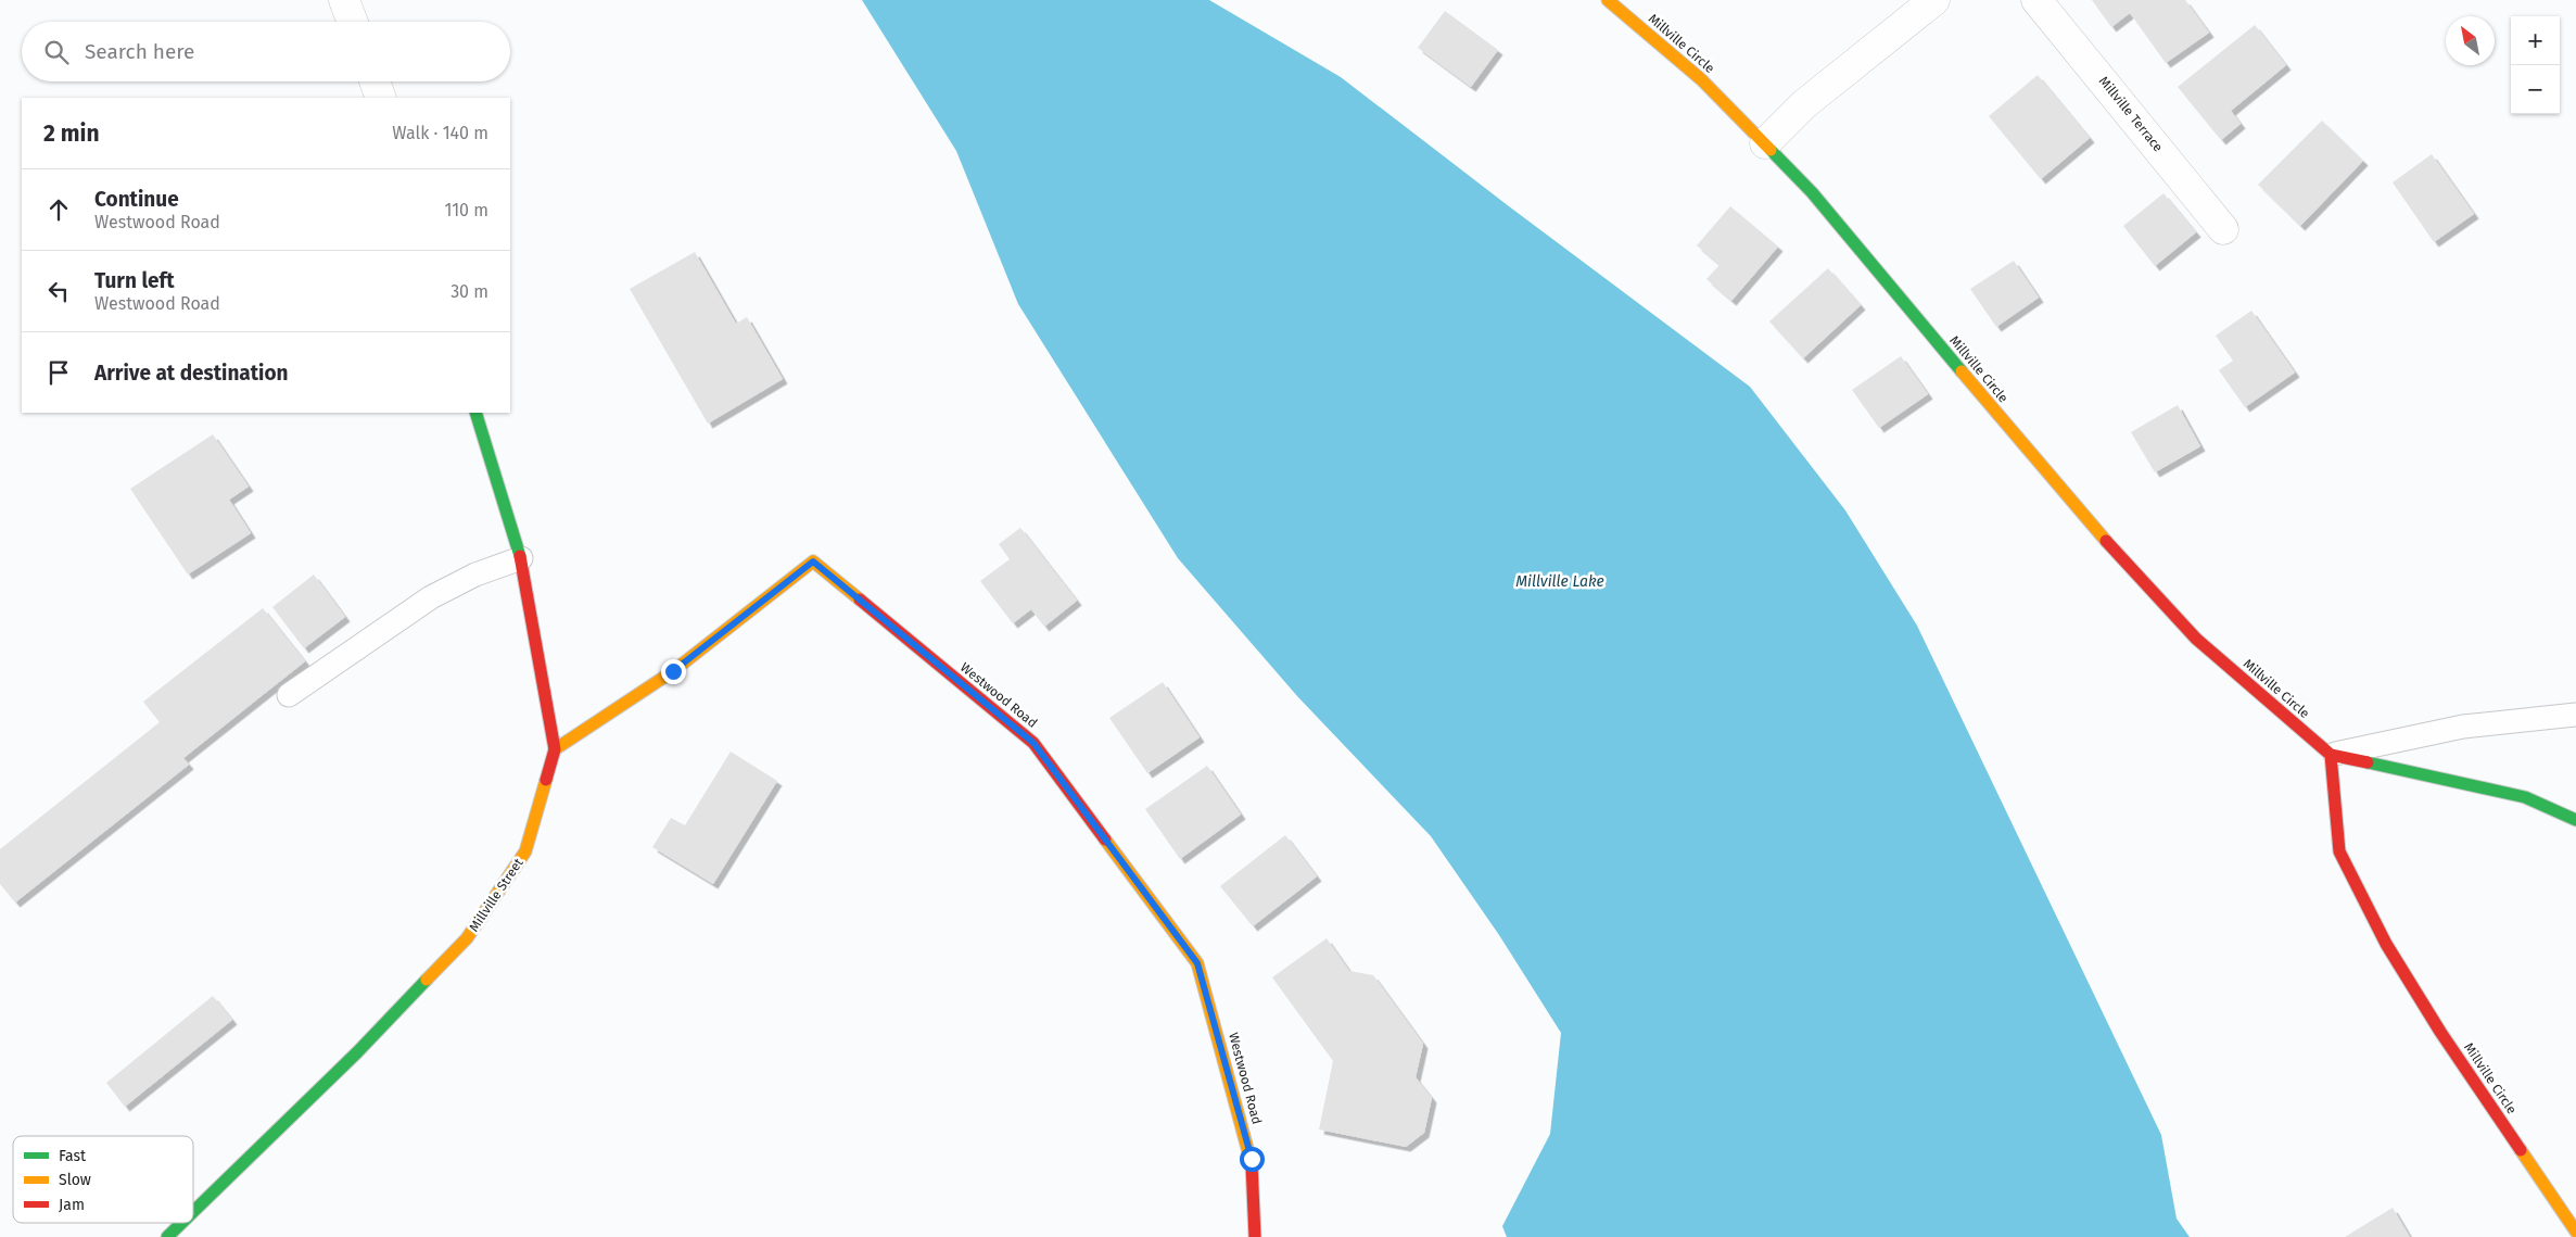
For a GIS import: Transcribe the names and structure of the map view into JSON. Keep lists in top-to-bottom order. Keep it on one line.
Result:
{"streets":{"street":["Millville Circle","Millville Terrace","Westwood Road","Millville Street"]},"crossings":[["Westwood Road","Millville Street"]],"water":["Millville Lake"],"legend":["Fast","Slow","Jam"],"north":"top left","page":{"map_buttons":["+","−"],"search":"Search here","heading":["2 min","Walk · 140 m"],"list":[["Continue","Westwood Road","110 m"],["Turn left","Westwood Road","30 m"],"Arrive at destination"]}}
